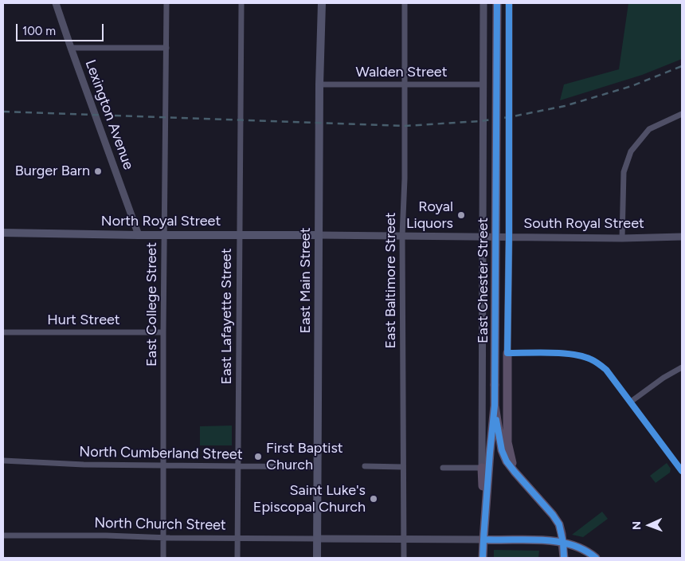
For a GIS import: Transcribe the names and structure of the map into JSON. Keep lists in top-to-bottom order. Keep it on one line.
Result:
{"streets":{"highway":["East Chester Street"],"main road":["North Royal Street","East Main Street"],"street":["Walden Street","Lexington Avenue","South Royal Street","East Baltimore Street","East College Street","East Lafayette Street","Hurt Street","North Cumberland Street","North Church Street"]},"crossings":[["Walden Street","East Main Street"],["Walden Street","East Baltimore Street"],["Lexington Avenue","North Royal Street"],["North Royal Street","South Royal Street"],["North Royal Street","East Main Street"],["North Royal Street","East College Street"],["North Royal Street","East Lafayette Street"],["South Royal Street","East Main Street"],["South Royal Street","East Baltimore Street"],["East Main Street","North Cumberland Street"],["East Main Street","North Church Street"],["East College Street","Hurt Street"],["East College Street","North Cumberland Street"],["East College Street","North Church Street"],["East Lafayette Street","North Cumberland Street"],["East Lafayette Street","North Church Street"]],"places":["Burger Barn","Royal Liquors","First Baptist Church","Saint Luke's Episcopal Church"],"scale_bar":"100 m","north":"left"}
